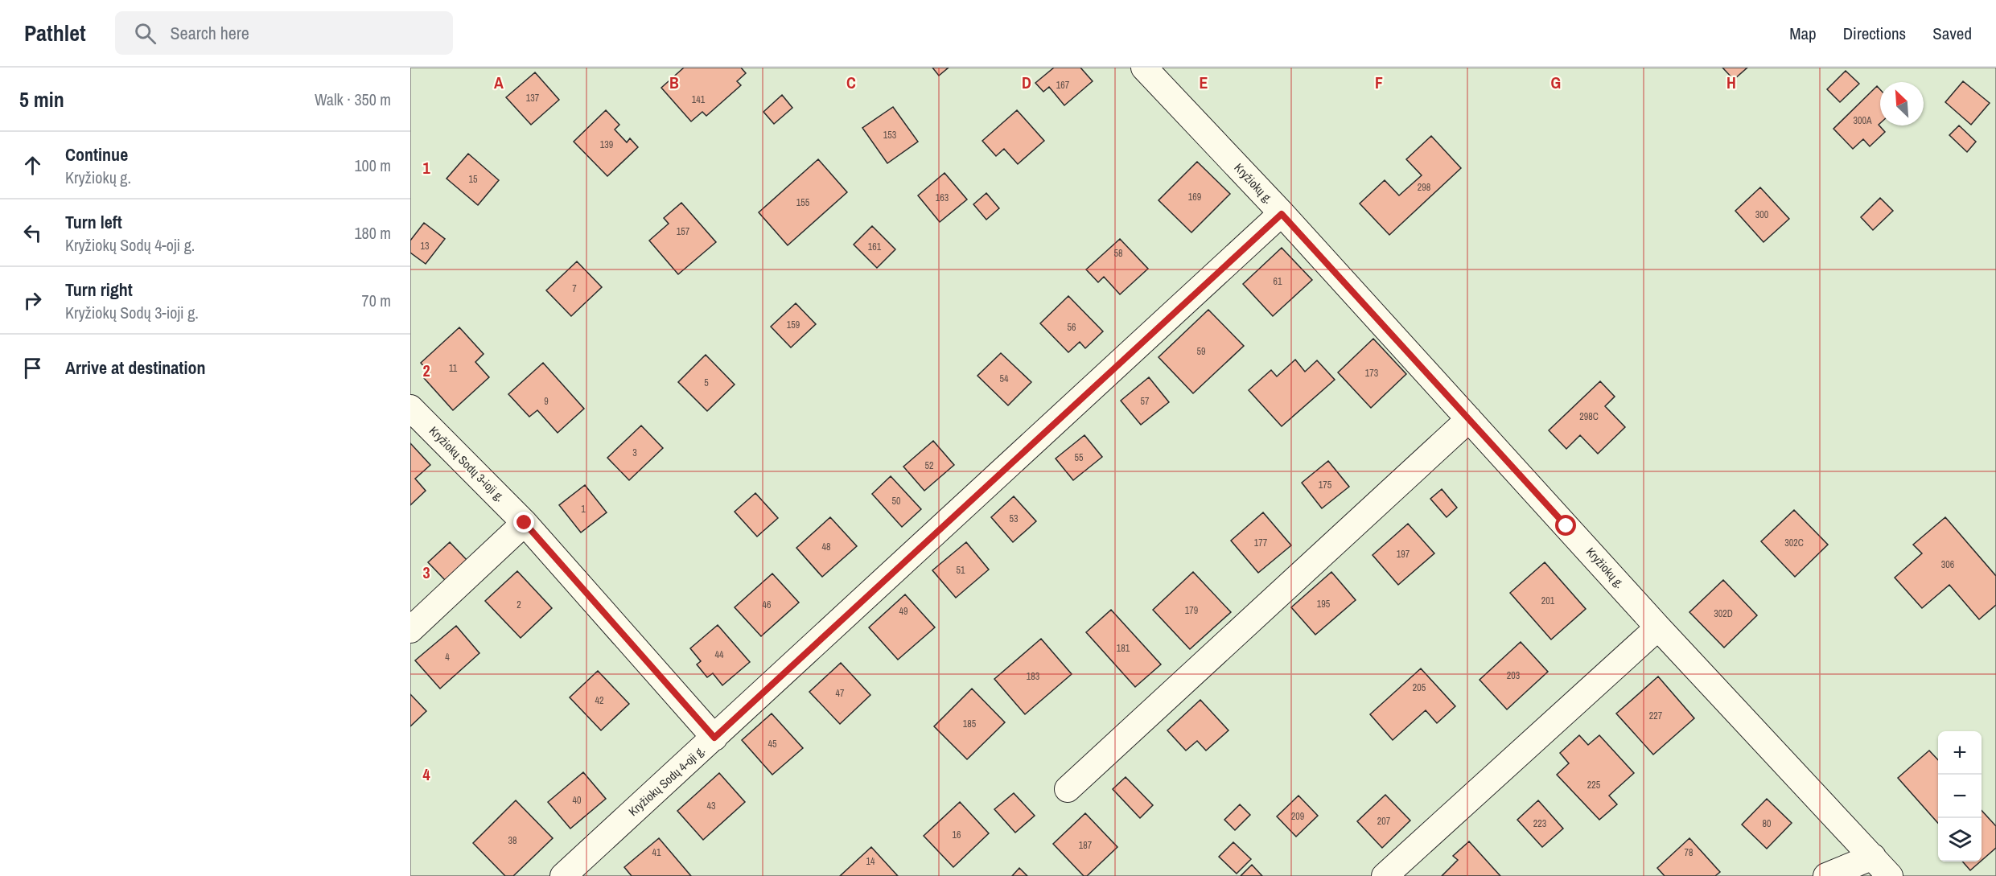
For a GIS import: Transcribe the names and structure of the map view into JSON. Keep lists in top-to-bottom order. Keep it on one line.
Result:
{"streets":{"street":["Kryžiokų g.","Kryžiokų Sodų 3-ioji g.","Kryžiokų Sodų 4-oji g."]},"crossings":[["Kryžiokų g.","Kryžiokų Sodų 4-oji g."],["Kryžiokų Sodų 3-ioji g.","Kryžiokų Sodų 4-oji g."]],"house_numbers":["167","137","141","300A","153","139","15","298","169","163","155","300","157","13","161","58","61","7","159","56","59","11","173","54","5","9","57","298C","3","55","52","175","50","1","53","177","302C","48","197","306","51","201","195","2","46","179","49","302D","181","44","4","203","183","205","47","42","227","185","45","225","40","43","209","207","223","80","16","38","187","41","78","14"],"north":"top left","page":{"header":"Pathlet","search":"Search here","nav":["Map","Directions","Saved"],"heading":["5 min","Walk · 350 m"],"list":[["Continue","Kryžiokų g.","100 m"],["Turn left","Kryžiokų Sodų 4-oji g.","180 m"],["Turn right","Kryžiokų Sodų 3-ioji g.","70 m"],"Arrive at destination"],"map_buttons":["+","−"]},"grid":{"columns":["A","B","C","D","E","F","G","H"],"rows":["1","2","3","4"]}}
